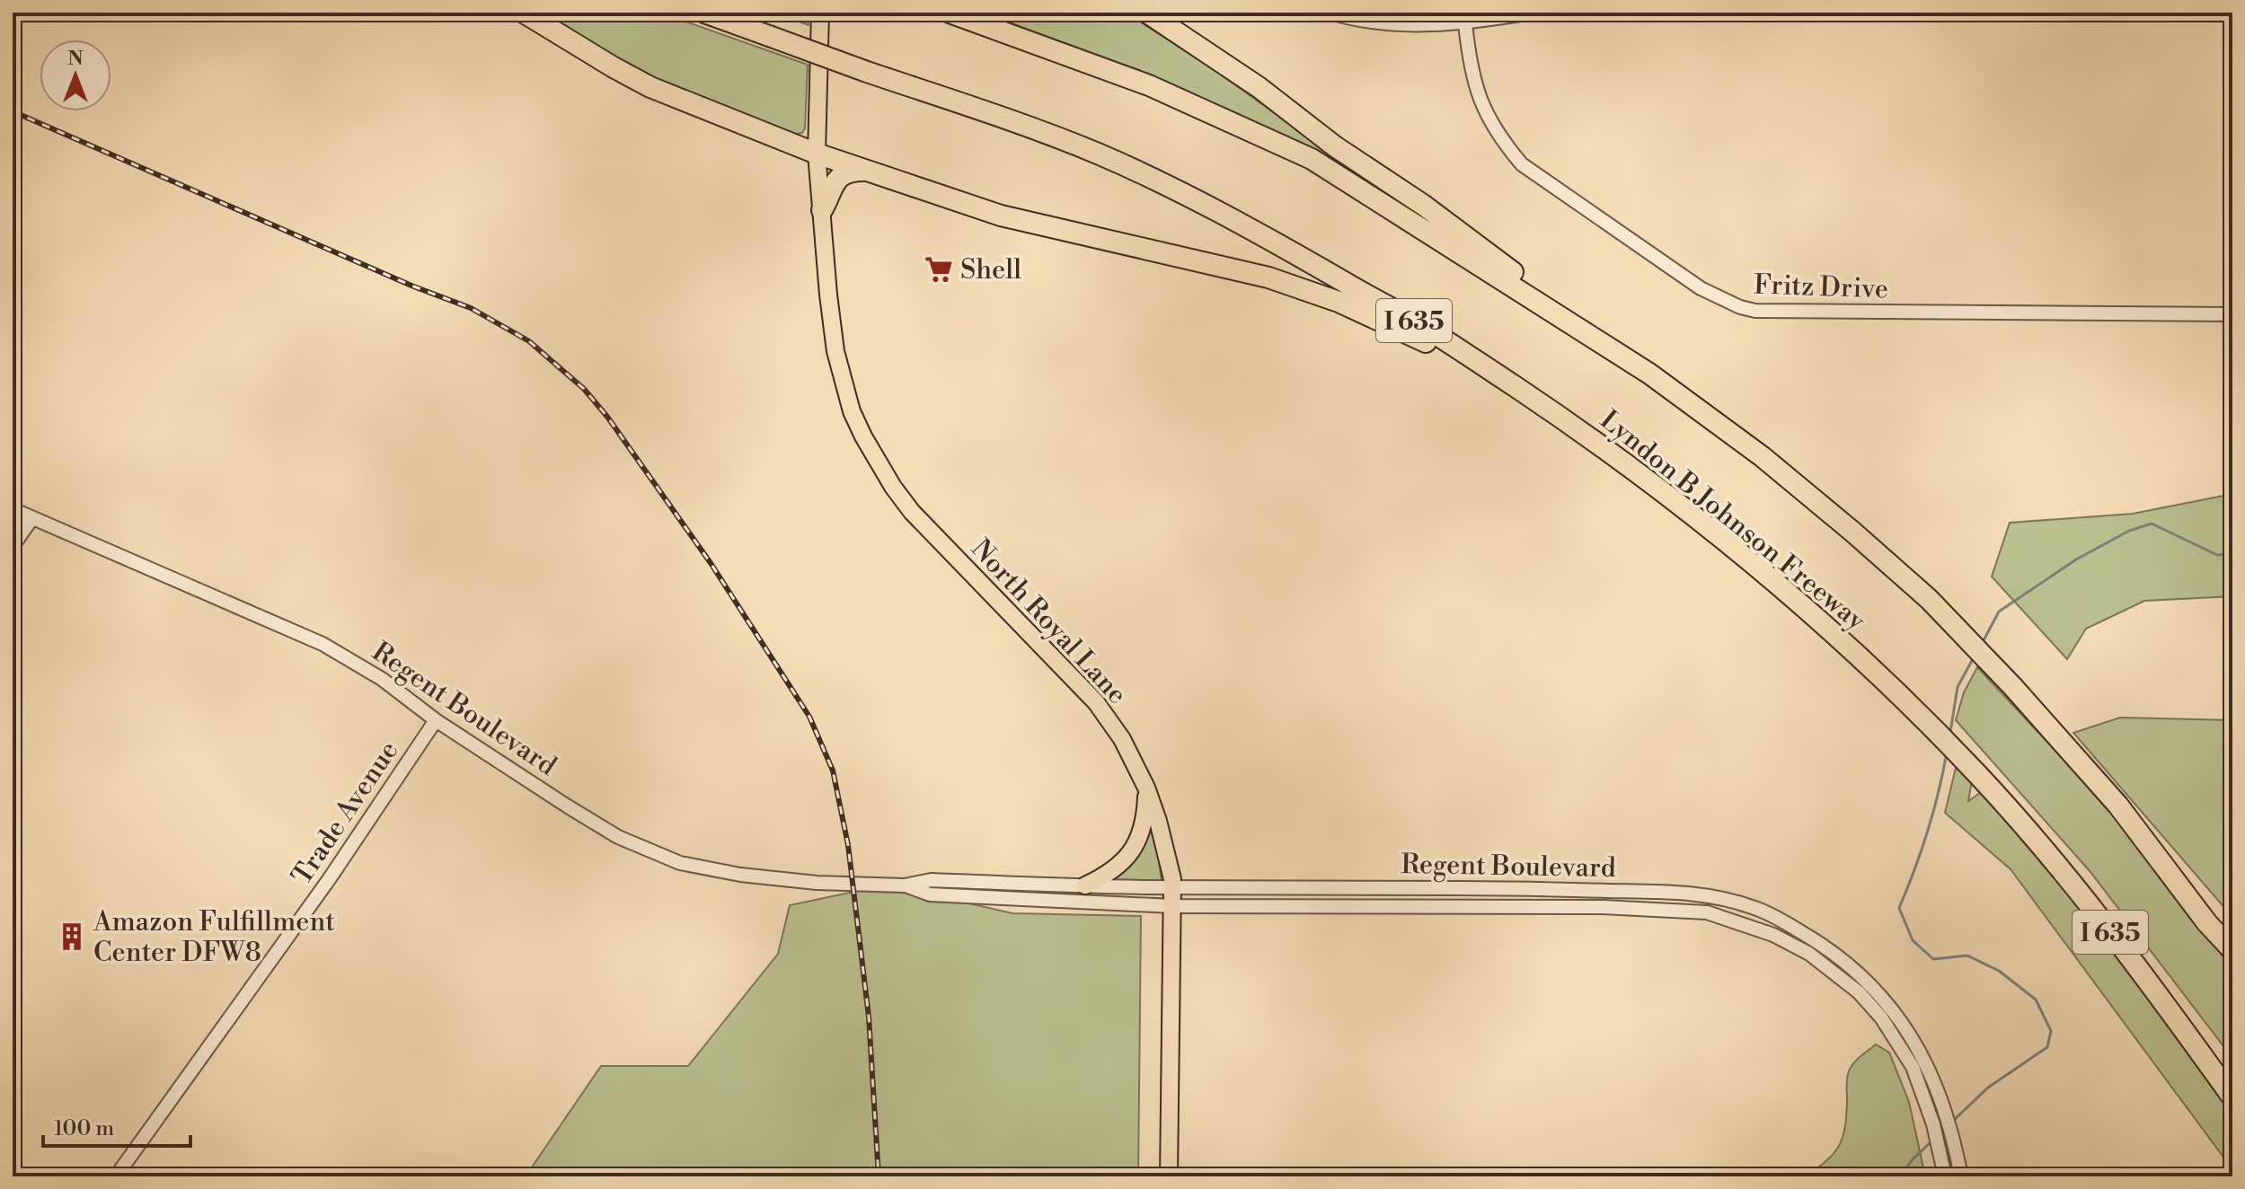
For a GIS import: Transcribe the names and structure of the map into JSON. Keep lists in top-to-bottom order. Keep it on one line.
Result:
{"streets":{"highway":["I 635","Lyndon B Johnson Freeway"],"main road":["North Royal Lane"],"street":["Fritz Drive","Regent Boulevard","Trade Avenue"]},"crossings":[["North Royal Lane","Regent Boulevard"],["Regent Boulevard","Trade Avenue"]],"places":{"supermarket":["Shell"],"building":["Amazon Fulfillment Center DFW8"]},"scale_bar":"100 m","north":"top"}
